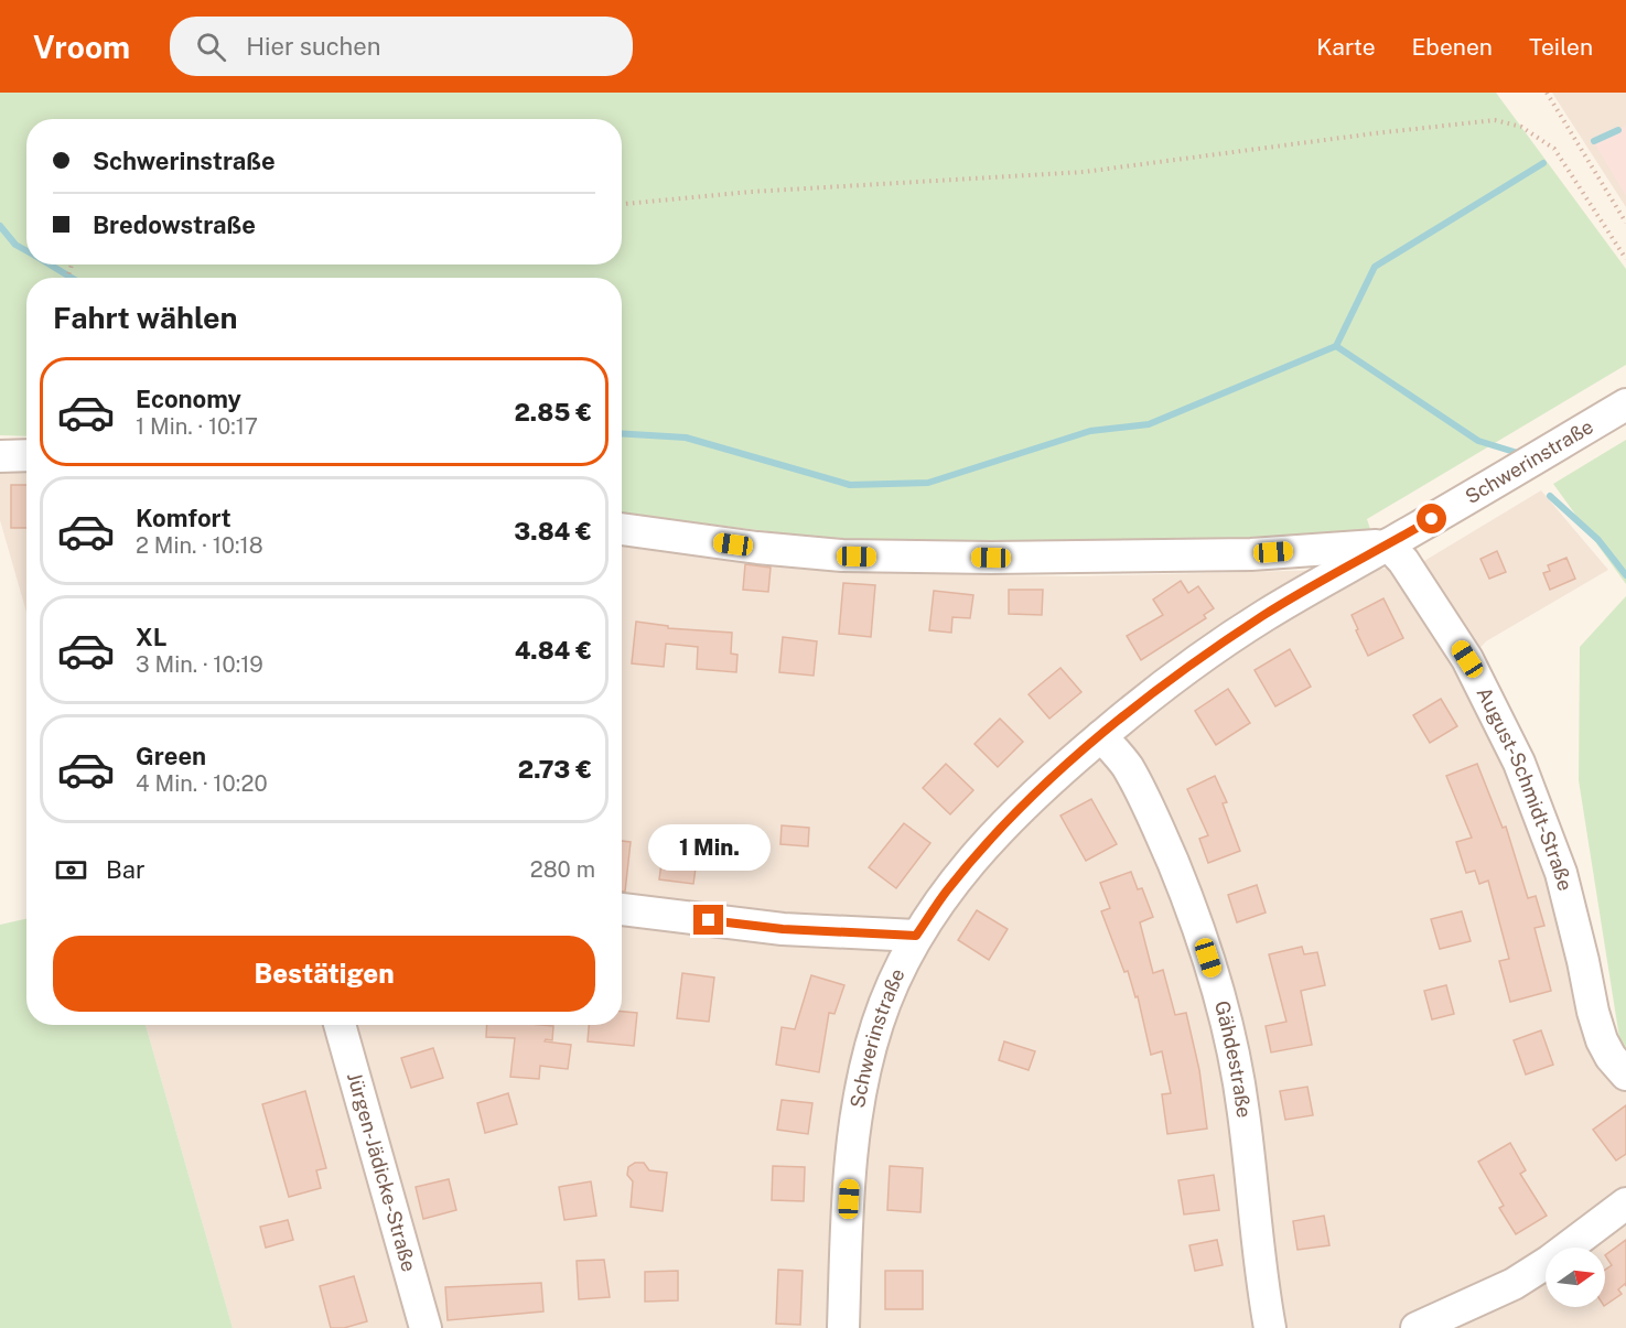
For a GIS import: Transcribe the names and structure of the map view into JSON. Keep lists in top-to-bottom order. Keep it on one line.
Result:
{"streets":{"street":["Schwerinstraße","August-Schmidt-Straße","Gähdestraße","Jürgen-Jädicke-Straße"]},"crossings":[["Schwerinstraße","August-Schmidt-Straße"],["Schwerinstraße","Gähdestraße"]],"north":"right","page":{"header":"Vroom","search":"Hier suchen","nav":["Karte","Ebenen","Teilen"],"banner":["Schwerinstraße","Bredowstraße"],"heading":"Fahrt wählen","list":[{"name":"Economy","note":"1 Min. · 10:17","value":"2.85 €"},{"name":"Komfort","note":"2 Min. · 10:18","value":"3.84 €"},{"name":"XL","note":"3 Min. · 10:19","value":"4.84 €"},{"name":"Green","note":"4 Min. · 10:20","value":"2.73 €"}],"bubble":"1 Min.","pay":["Bar","280 m"],"buttons":"Bestätigen"}}
